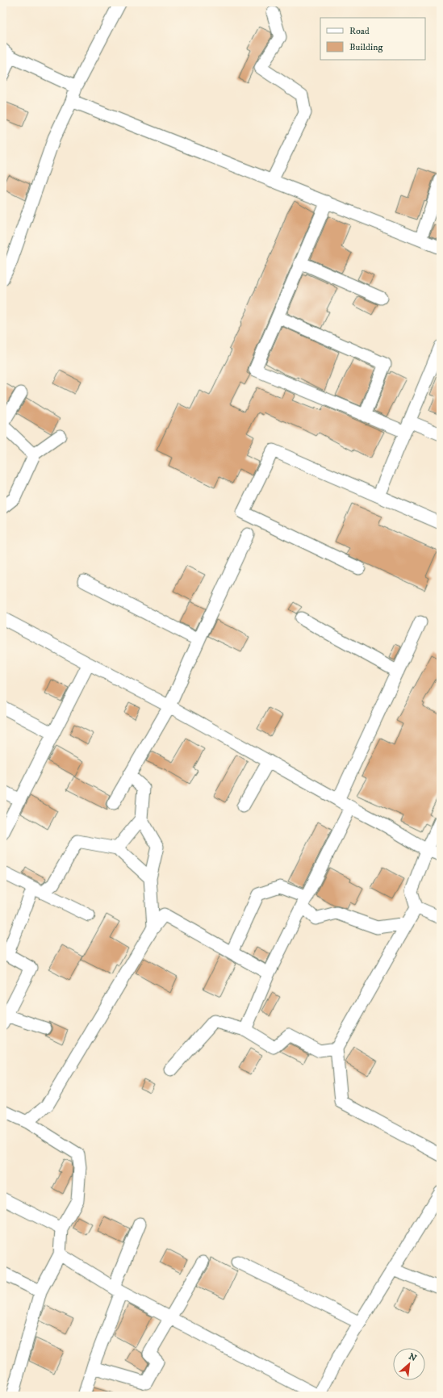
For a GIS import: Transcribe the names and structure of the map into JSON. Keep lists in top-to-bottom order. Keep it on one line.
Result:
{"legend":["Road","Building"],"north":"top right"}
